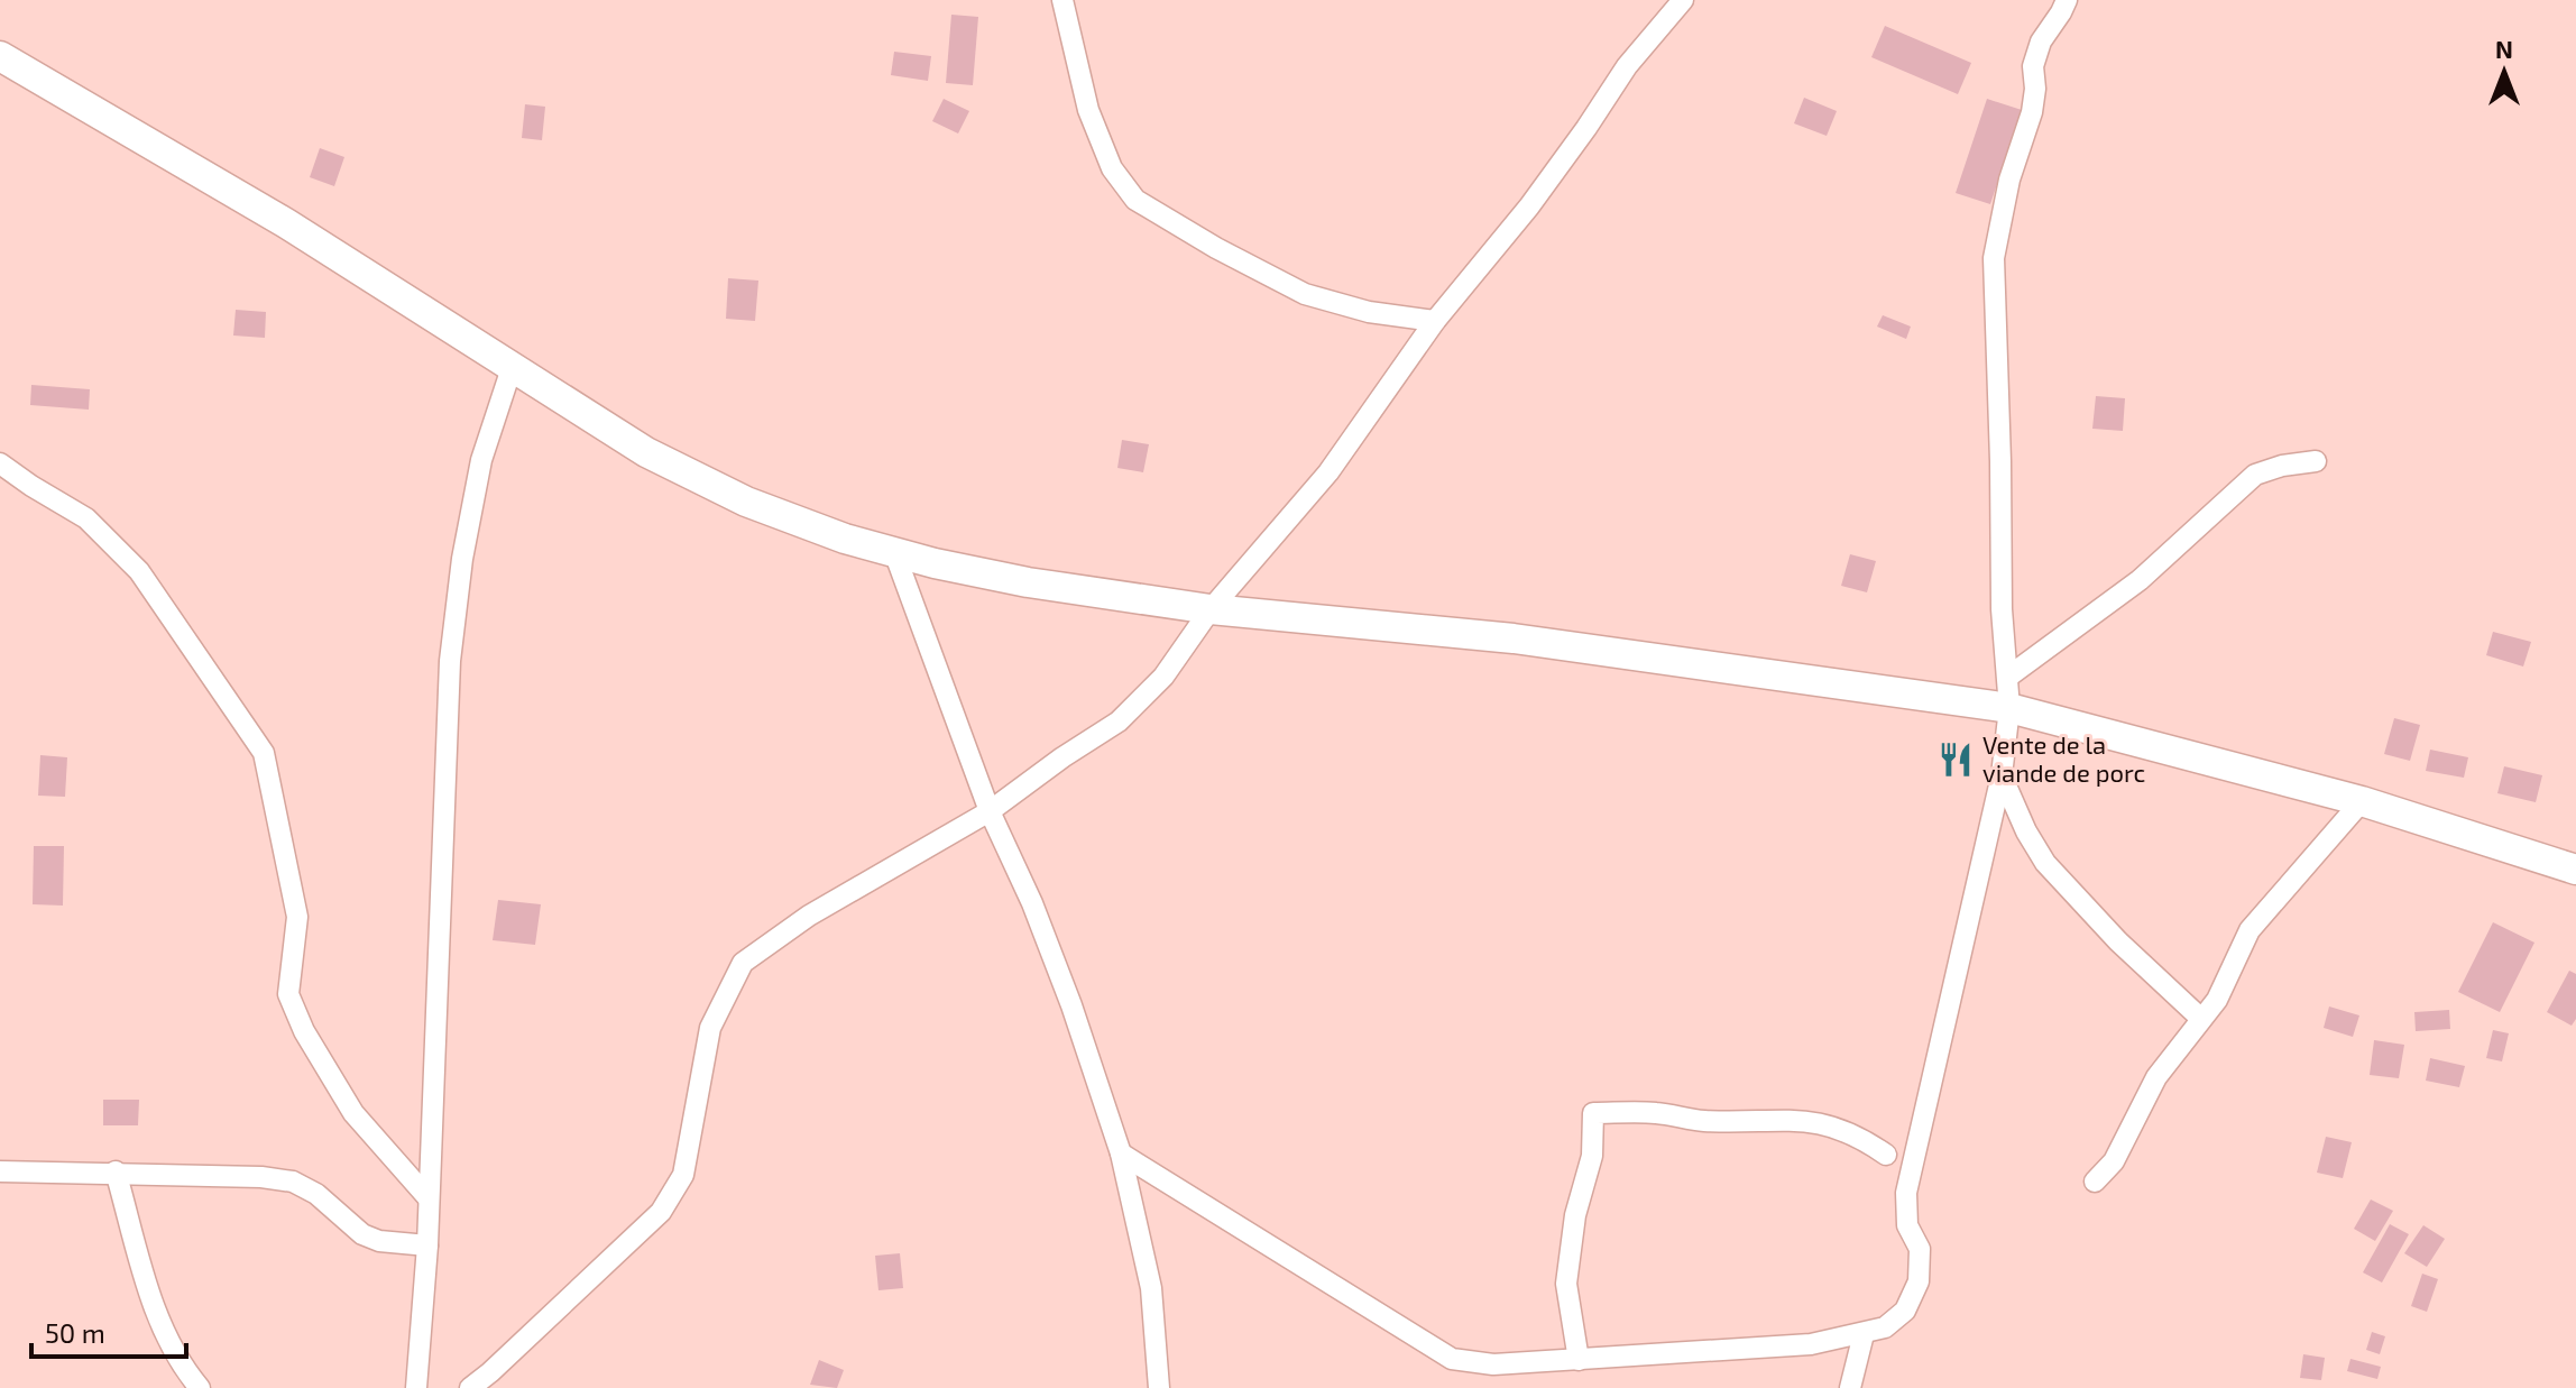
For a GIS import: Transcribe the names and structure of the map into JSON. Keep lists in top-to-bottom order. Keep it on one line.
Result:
{"places":{"restaurant":["Vente de la viande de porc"]},"scale_bar":"50 m","north":"top"}
